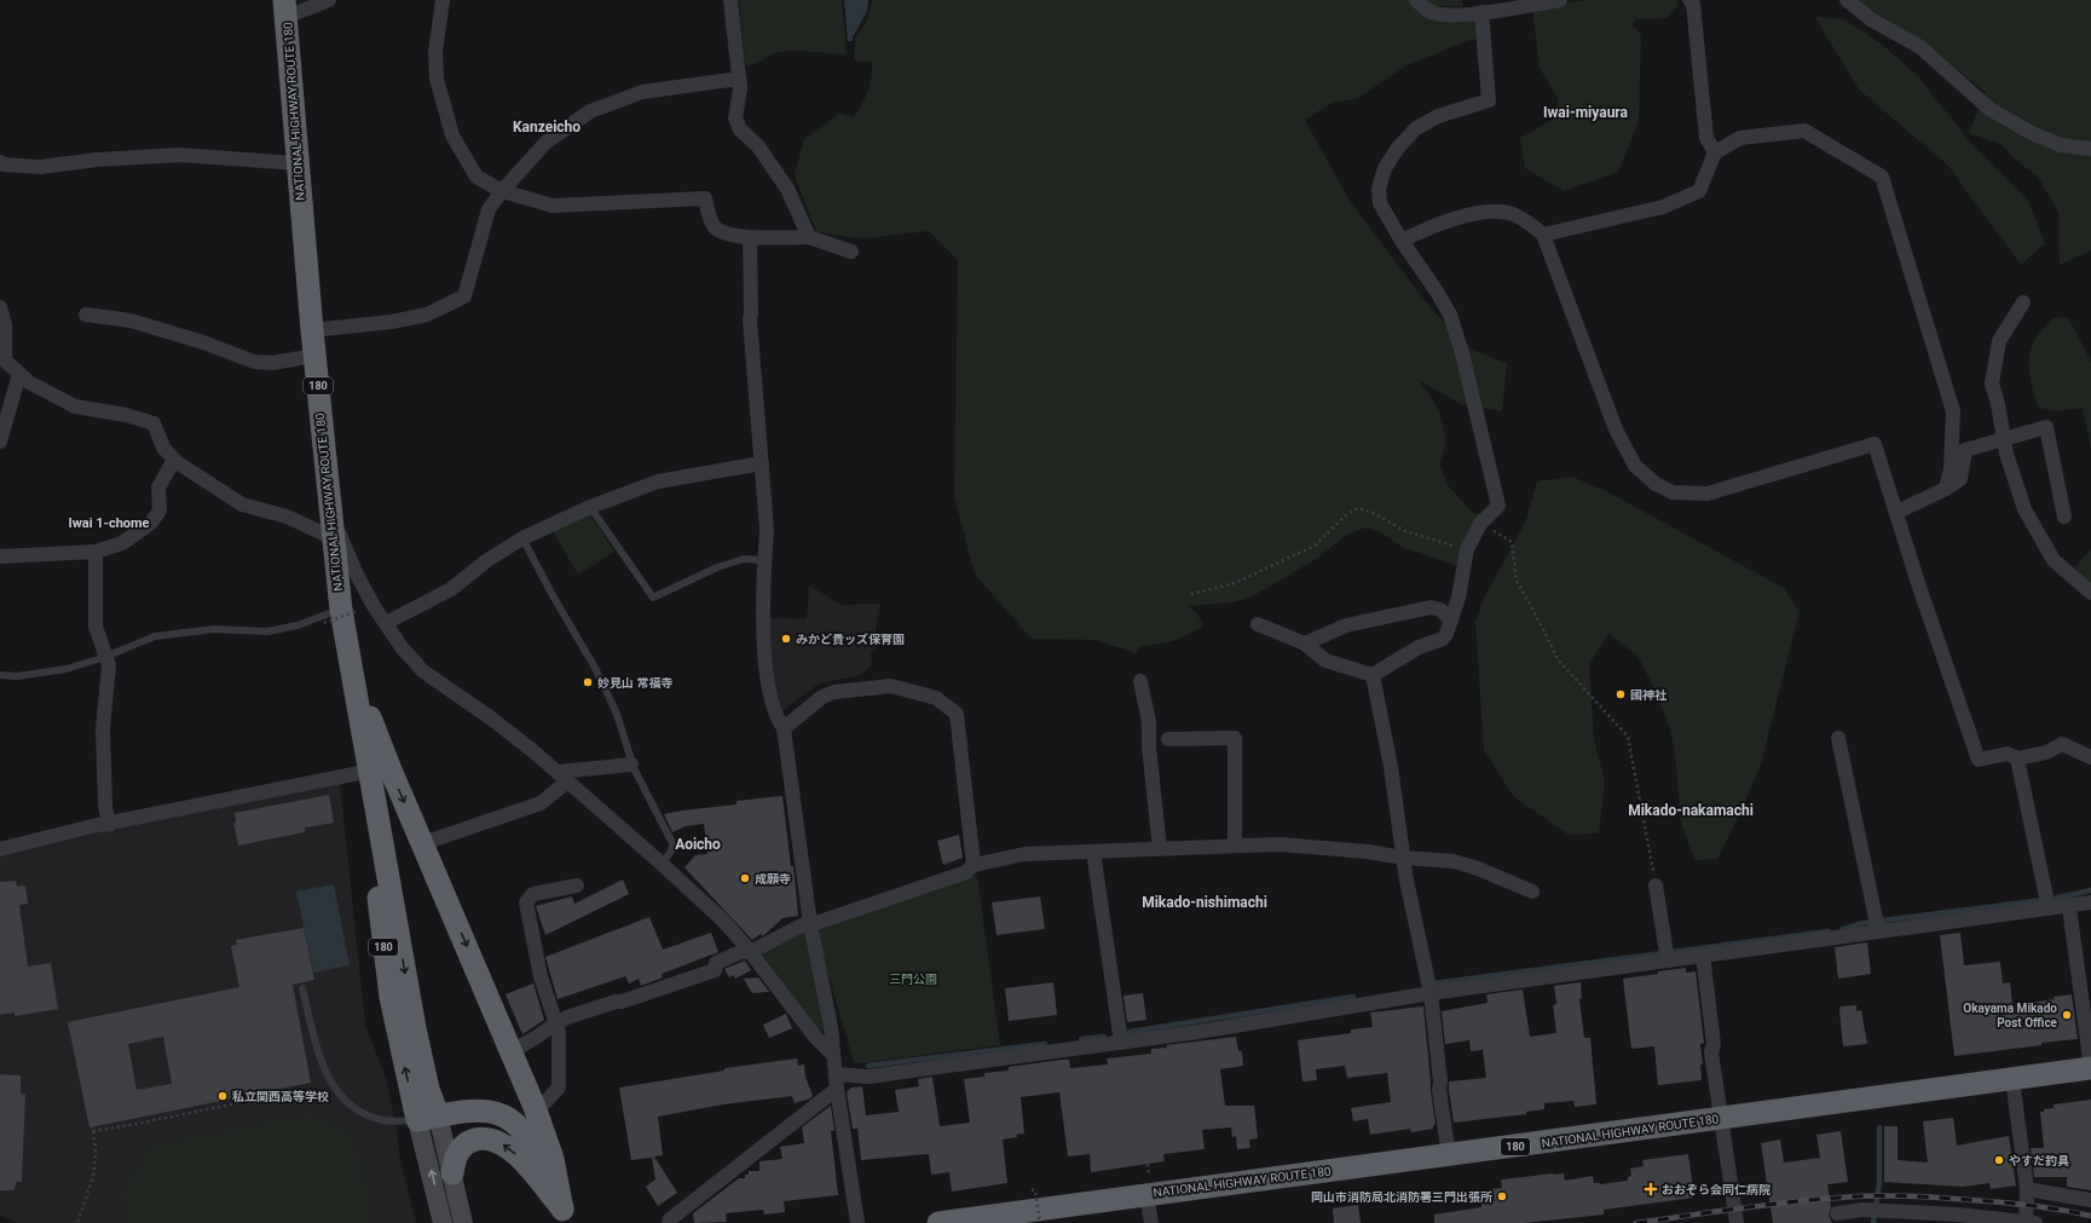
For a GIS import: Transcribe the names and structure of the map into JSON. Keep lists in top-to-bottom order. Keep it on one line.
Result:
{"streets":{"highway":["NATIONAL HIGHWAY ROUTE 180","180"]},"districts":["Iwai-miyaura","Kanzeicho","Iwai 1-chome","Mikado-nakamachi","Aoicho","Mikado-nishimachi"],"parks":["三門公園"],"places":{"other":["みかど貴ッズ保育園","妙見山 常福寺","國神社","成願寺","Okayama Mikado Post Office","私立関西高等学校","やすだ釣具","岡山市消防局北消防署三門出張所"],"health":["おおぞら会同仁病院"]}}
